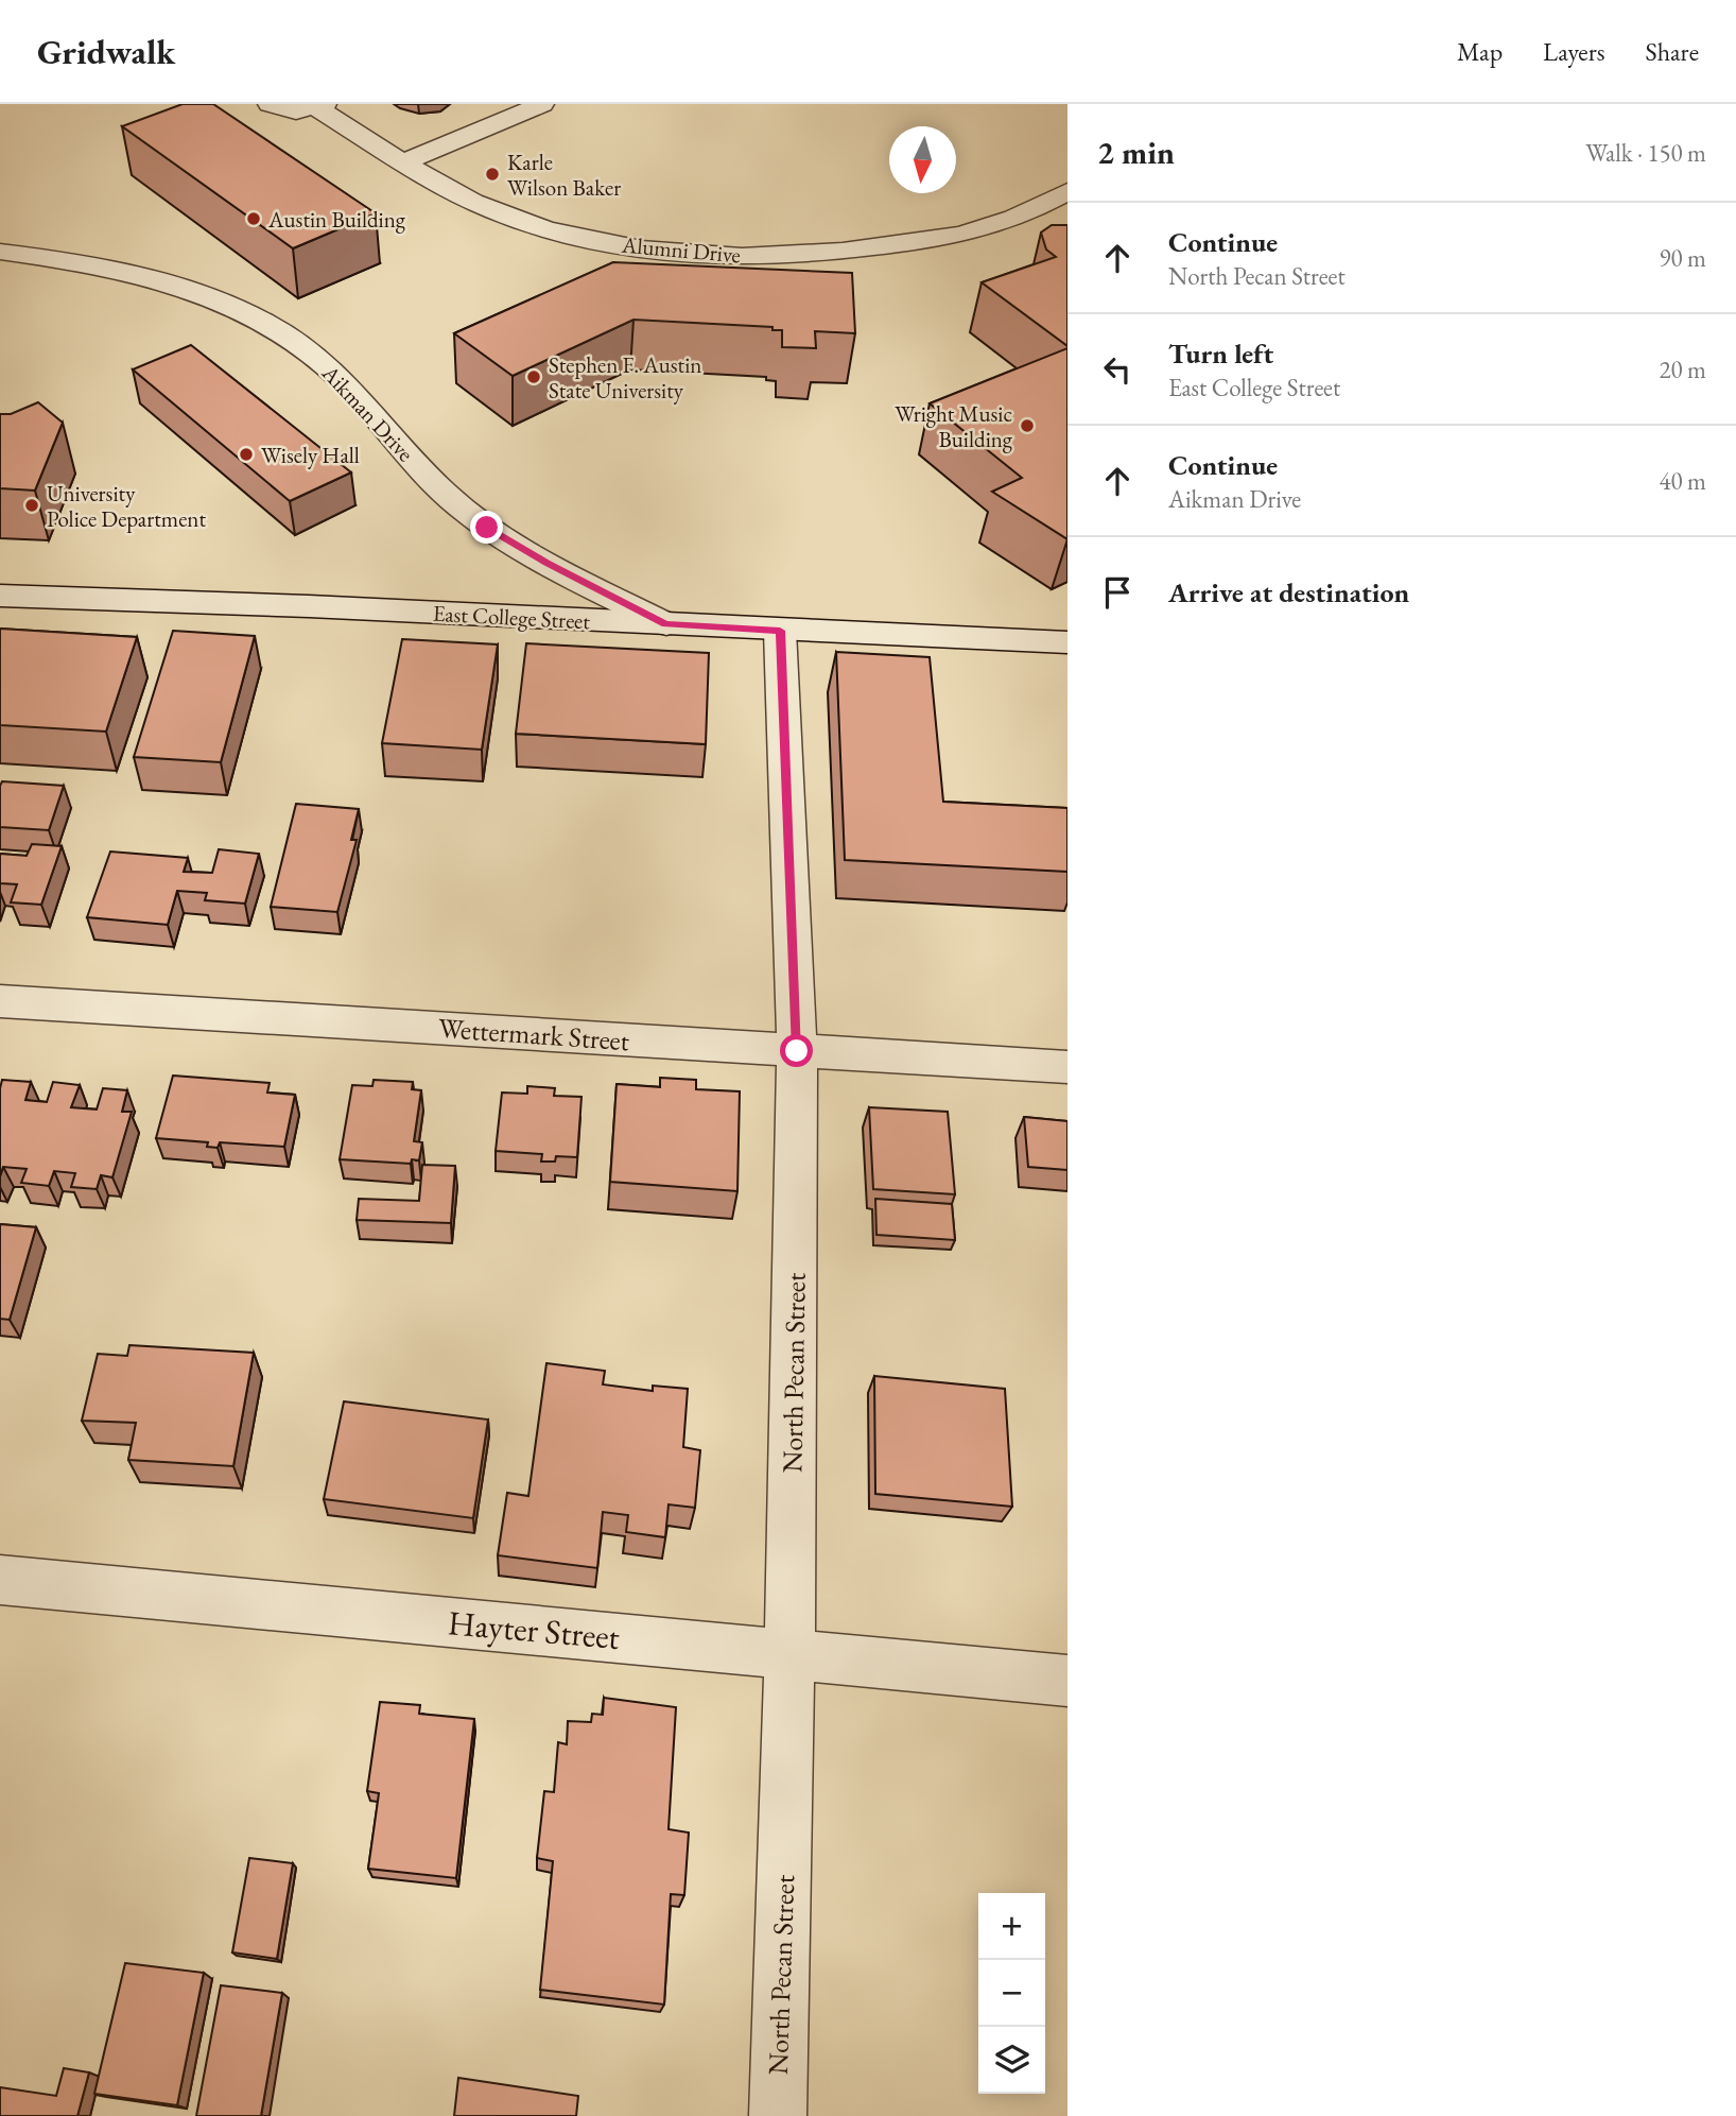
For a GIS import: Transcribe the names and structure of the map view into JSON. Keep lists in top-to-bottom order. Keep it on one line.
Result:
{"streets":{"street":["Alumni Drive","Aikman Drive","East College Street","Wettermark Street","North Pecan Street","Hayter Street"]},"crossings":[["Aikman Drive","East College Street"],["East College Street","North Pecan Street"],["Wettermark Street","North Pecan Street"],["North Pecan Street","Hayter Street"]],"places":["Karle Wilson Baker","Austin Building","Stephen F. Austin State University","Wright Music Building","Wisely Hall","University Police Department"],"north":"bottom","page":{"header":"Gridwalk","nav":["Map","Layers","Share"],"heading":["2 min","Walk · 150 m"],"list":[["Continue","North Pecan Street","90 m"],["Turn left","East College Street","20 m"],["Continue","Aikman Drive","40 m"],"Arrive at destination"],"map_buttons":["+","−"]}}
